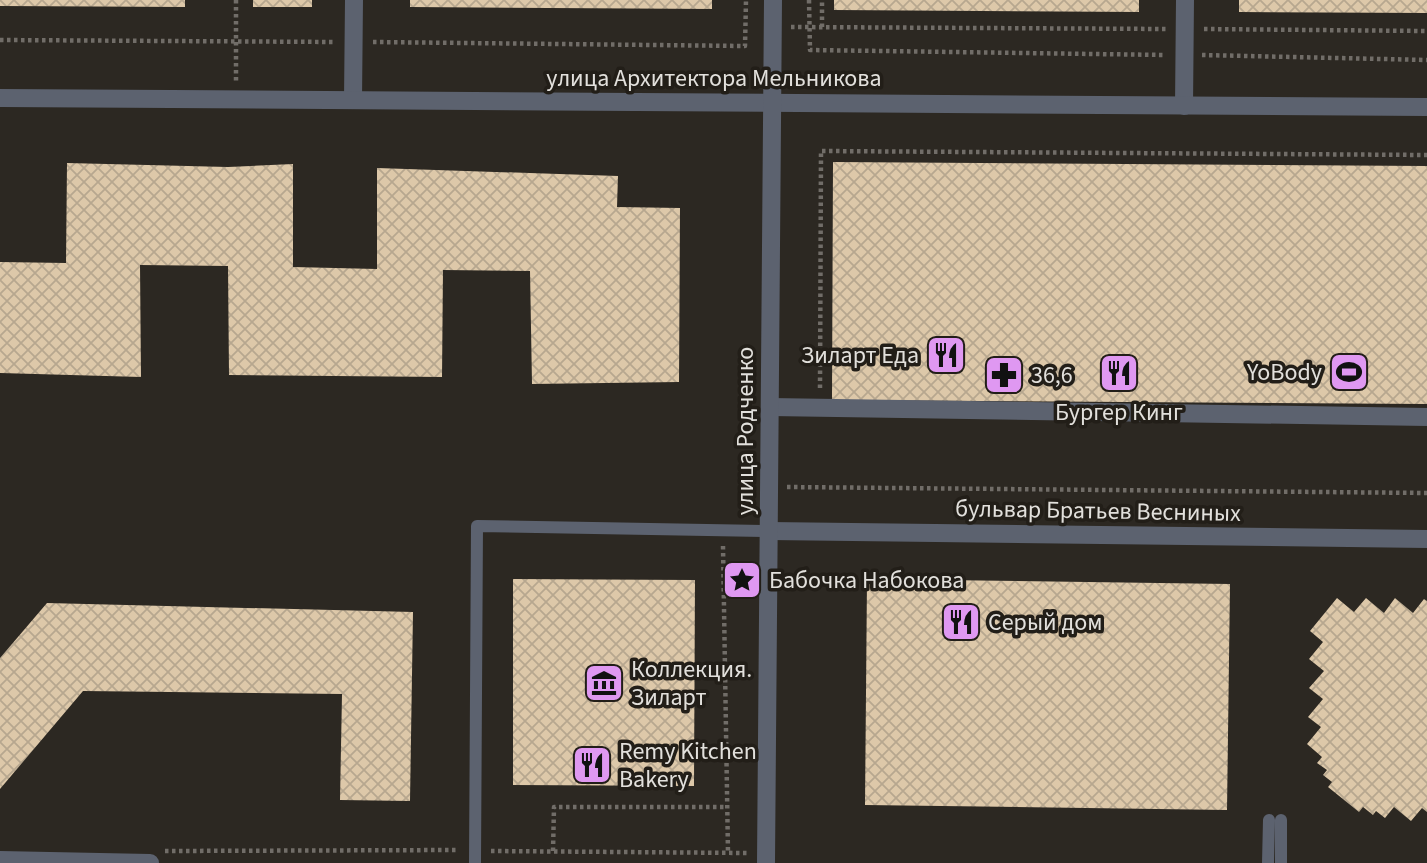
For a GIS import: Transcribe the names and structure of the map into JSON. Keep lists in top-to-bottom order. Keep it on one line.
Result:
{"streets":{"street":["улица Архитектора Мельникова","улица Родченко","бульвар Братьев Весниных"]},"crossings":[["улица Архитектора Мельникова","улица Родченко"],["улица Родченко","бульвар Братьев Весниных"]],"places":{"restaurant":["Зиларт Еда","Бургер Кинг","Серый дом","Remy Kitchen Bakery"],"sports":["YoBody"],"pharmacy":["36,6"],"place":["Бабочка Набокова"],"museum":["Коллекция. Зиларт"]}}
